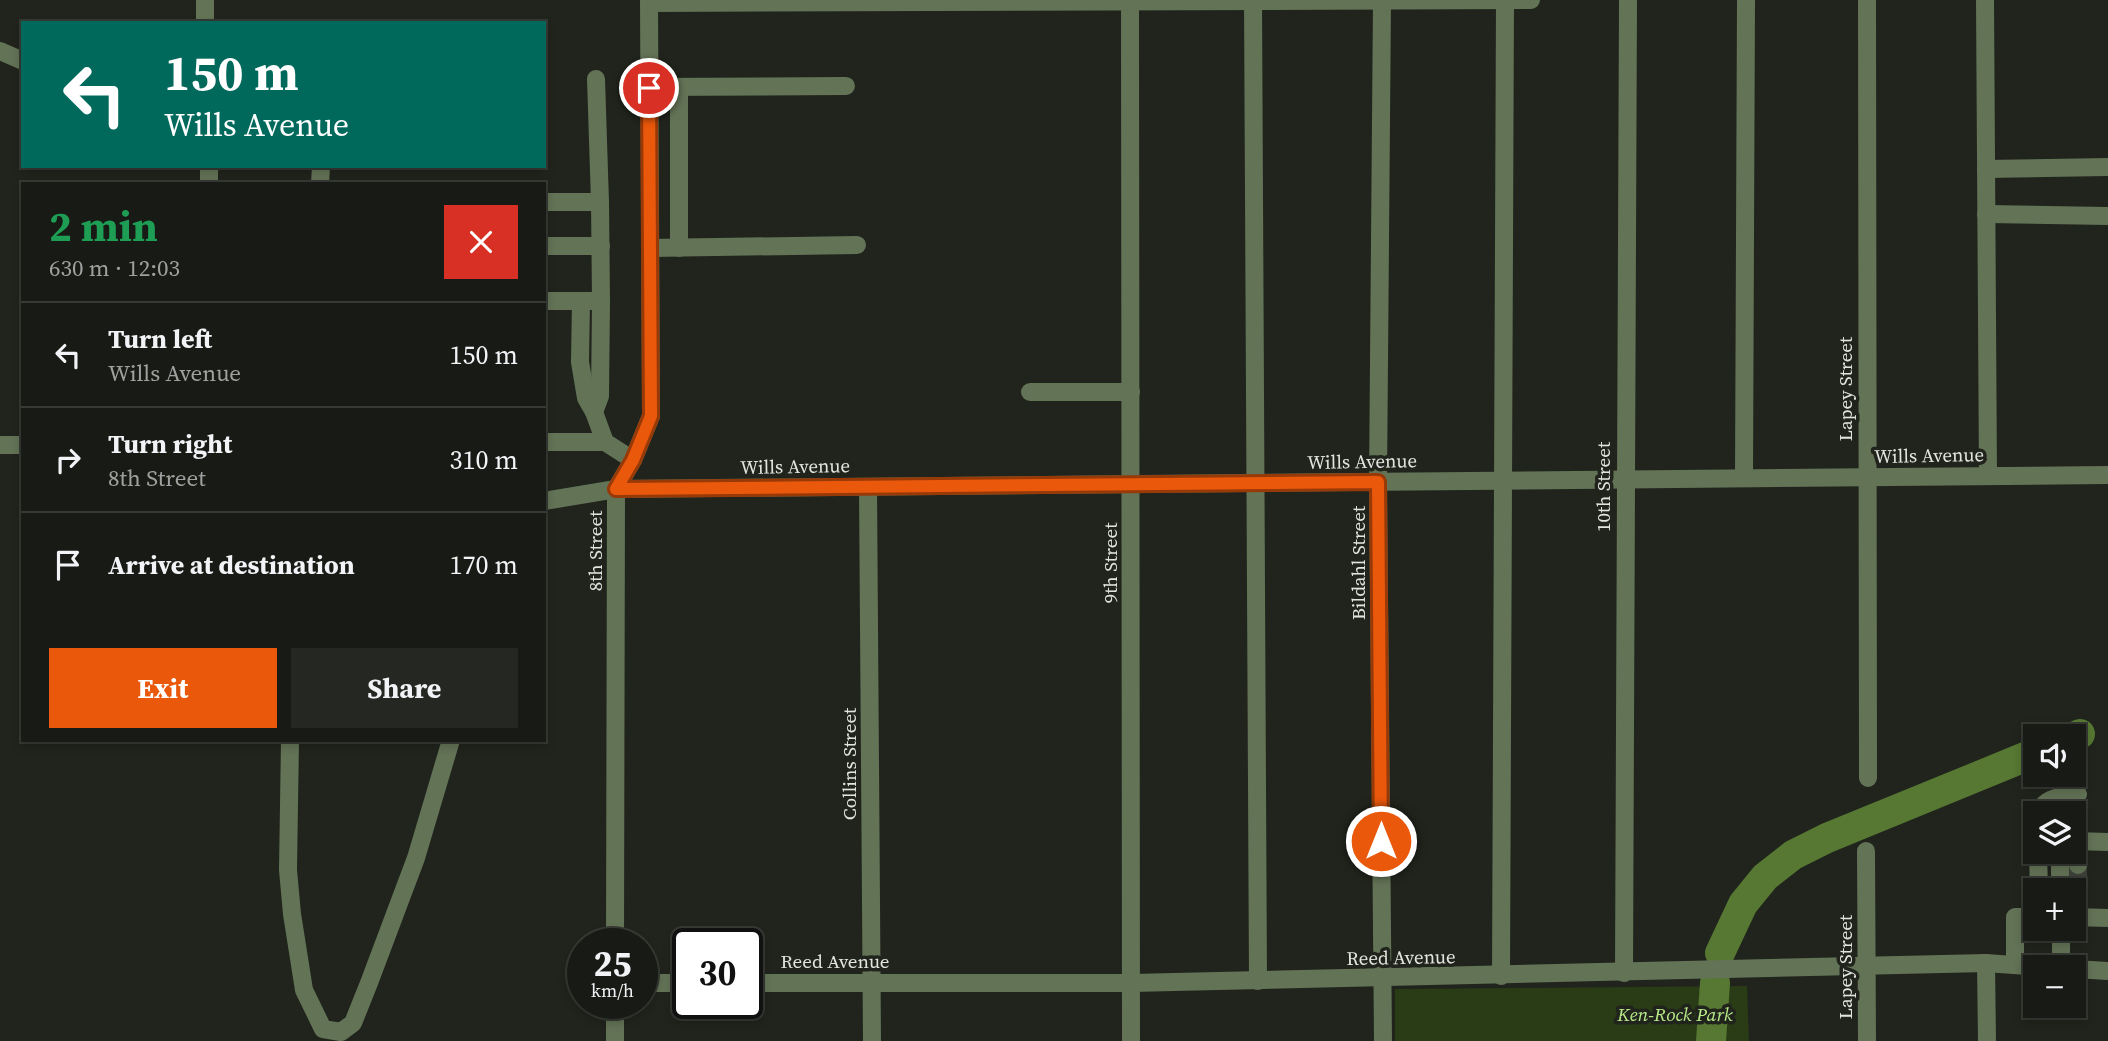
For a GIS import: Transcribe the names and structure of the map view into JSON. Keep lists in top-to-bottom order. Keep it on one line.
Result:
{"streets":{"street":["Lapey Street","Wills Avenue","10th Street","8th Street","9th Street","Bildahl Street","Collins Street","Reed Avenue"]},"crossings":[["Lapey Street","Wills Avenue"],["Lapey Street","Reed Avenue"],["Wills Avenue","10th Street"],["Wills Avenue","8th Street"],["Wills Avenue","9th Street"],["Wills Avenue","Bildahl Street"],["Wills Avenue","Collins Street"],["10th Street","Reed Avenue"],["9th Street","Reed Avenue"],["Bildahl Street","Reed Avenue"],["Collins Street","Reed Avenue"]],"parks":["Ken-Rock Park"],"page":{"turn":["150 m","Wills Avenue"],"heading":["2 min","630 m · 12:03"],"list":[{"name":"Turn left","note":"Wills Avenue","value":"150 m"},{"name":"Turn right","note":"8th Street","value":"310 m"},{"name":"Arrive at destination","value":"170 m"}],"buttons":["Exit","Share"],"map_buttons":["+","−"],"speed":"25 km/h","limit":"30"}}
